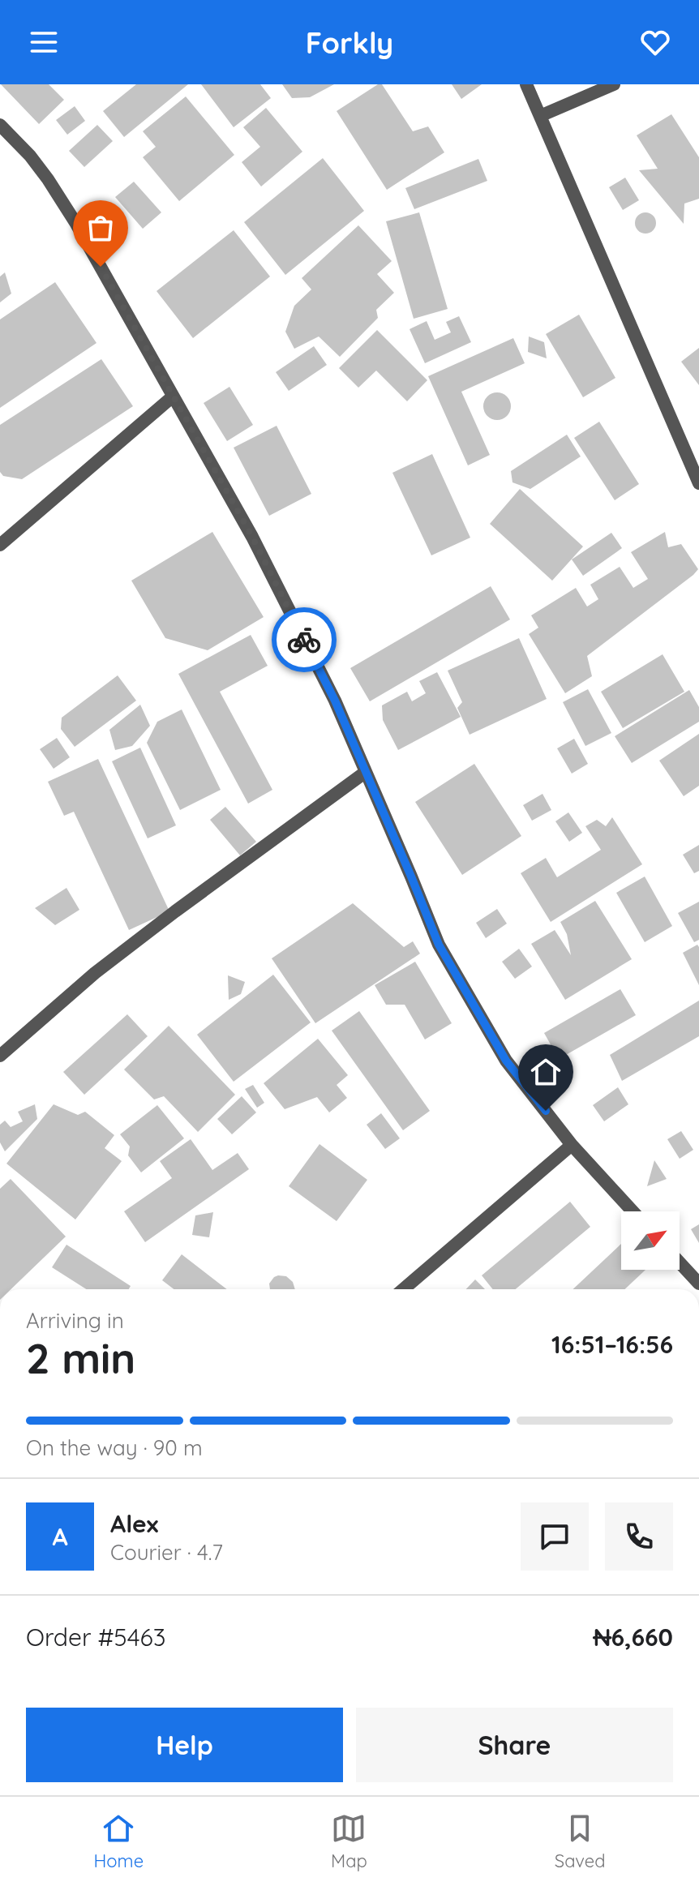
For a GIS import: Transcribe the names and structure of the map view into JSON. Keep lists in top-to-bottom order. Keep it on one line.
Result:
{"north":"top right","page":{"header":"Forkly","heading":["2 min","Arriving in","16:51–16:56"],"panel":["Alex","Courier · 4.7","Order #5463","₦6,660"],"bar":"On the way · 90 m","round":"A","buttons":["Help","Share"],"tabs":["Home","Map","Saved"]}}
